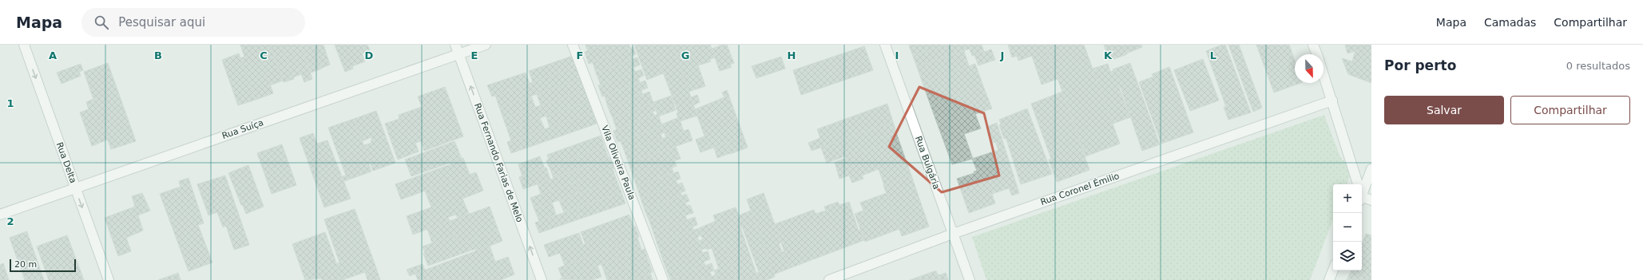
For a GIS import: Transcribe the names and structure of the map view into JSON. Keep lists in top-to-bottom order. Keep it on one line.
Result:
{"streets":{"street":["Rua Suíça","Rua Delta","Rua Fernando Farias de Melo","Vila Oliveira Paula","Rua Bulgária","Rua Coronel Émilio"]},"crossings":[["Rua Suíça","Rua Delta"],["Rua Suíça","Rua Fernando Farias de Melo"],["Rua Bulgária","Rua Coronel Émilio"]],"one_way":["Rua Delta","Rua Fernando Farias de Melo"],"scale_bar":"20 m","north":"bottom","page":{"header":"Mapa","search":"Pesquisar aqui","nav":["Mapa","Camadas","Compartilhar"],"heading":["Por perto","0 resultados"],"buttons":["Salvar","Compartilhar"],"map_buttons":["+","−"],"scale":"20 m"},"grid":{"columns":["A","B","C","D","E","F","G","H","I","J","K","L"],"rows":["1","2"]}}
